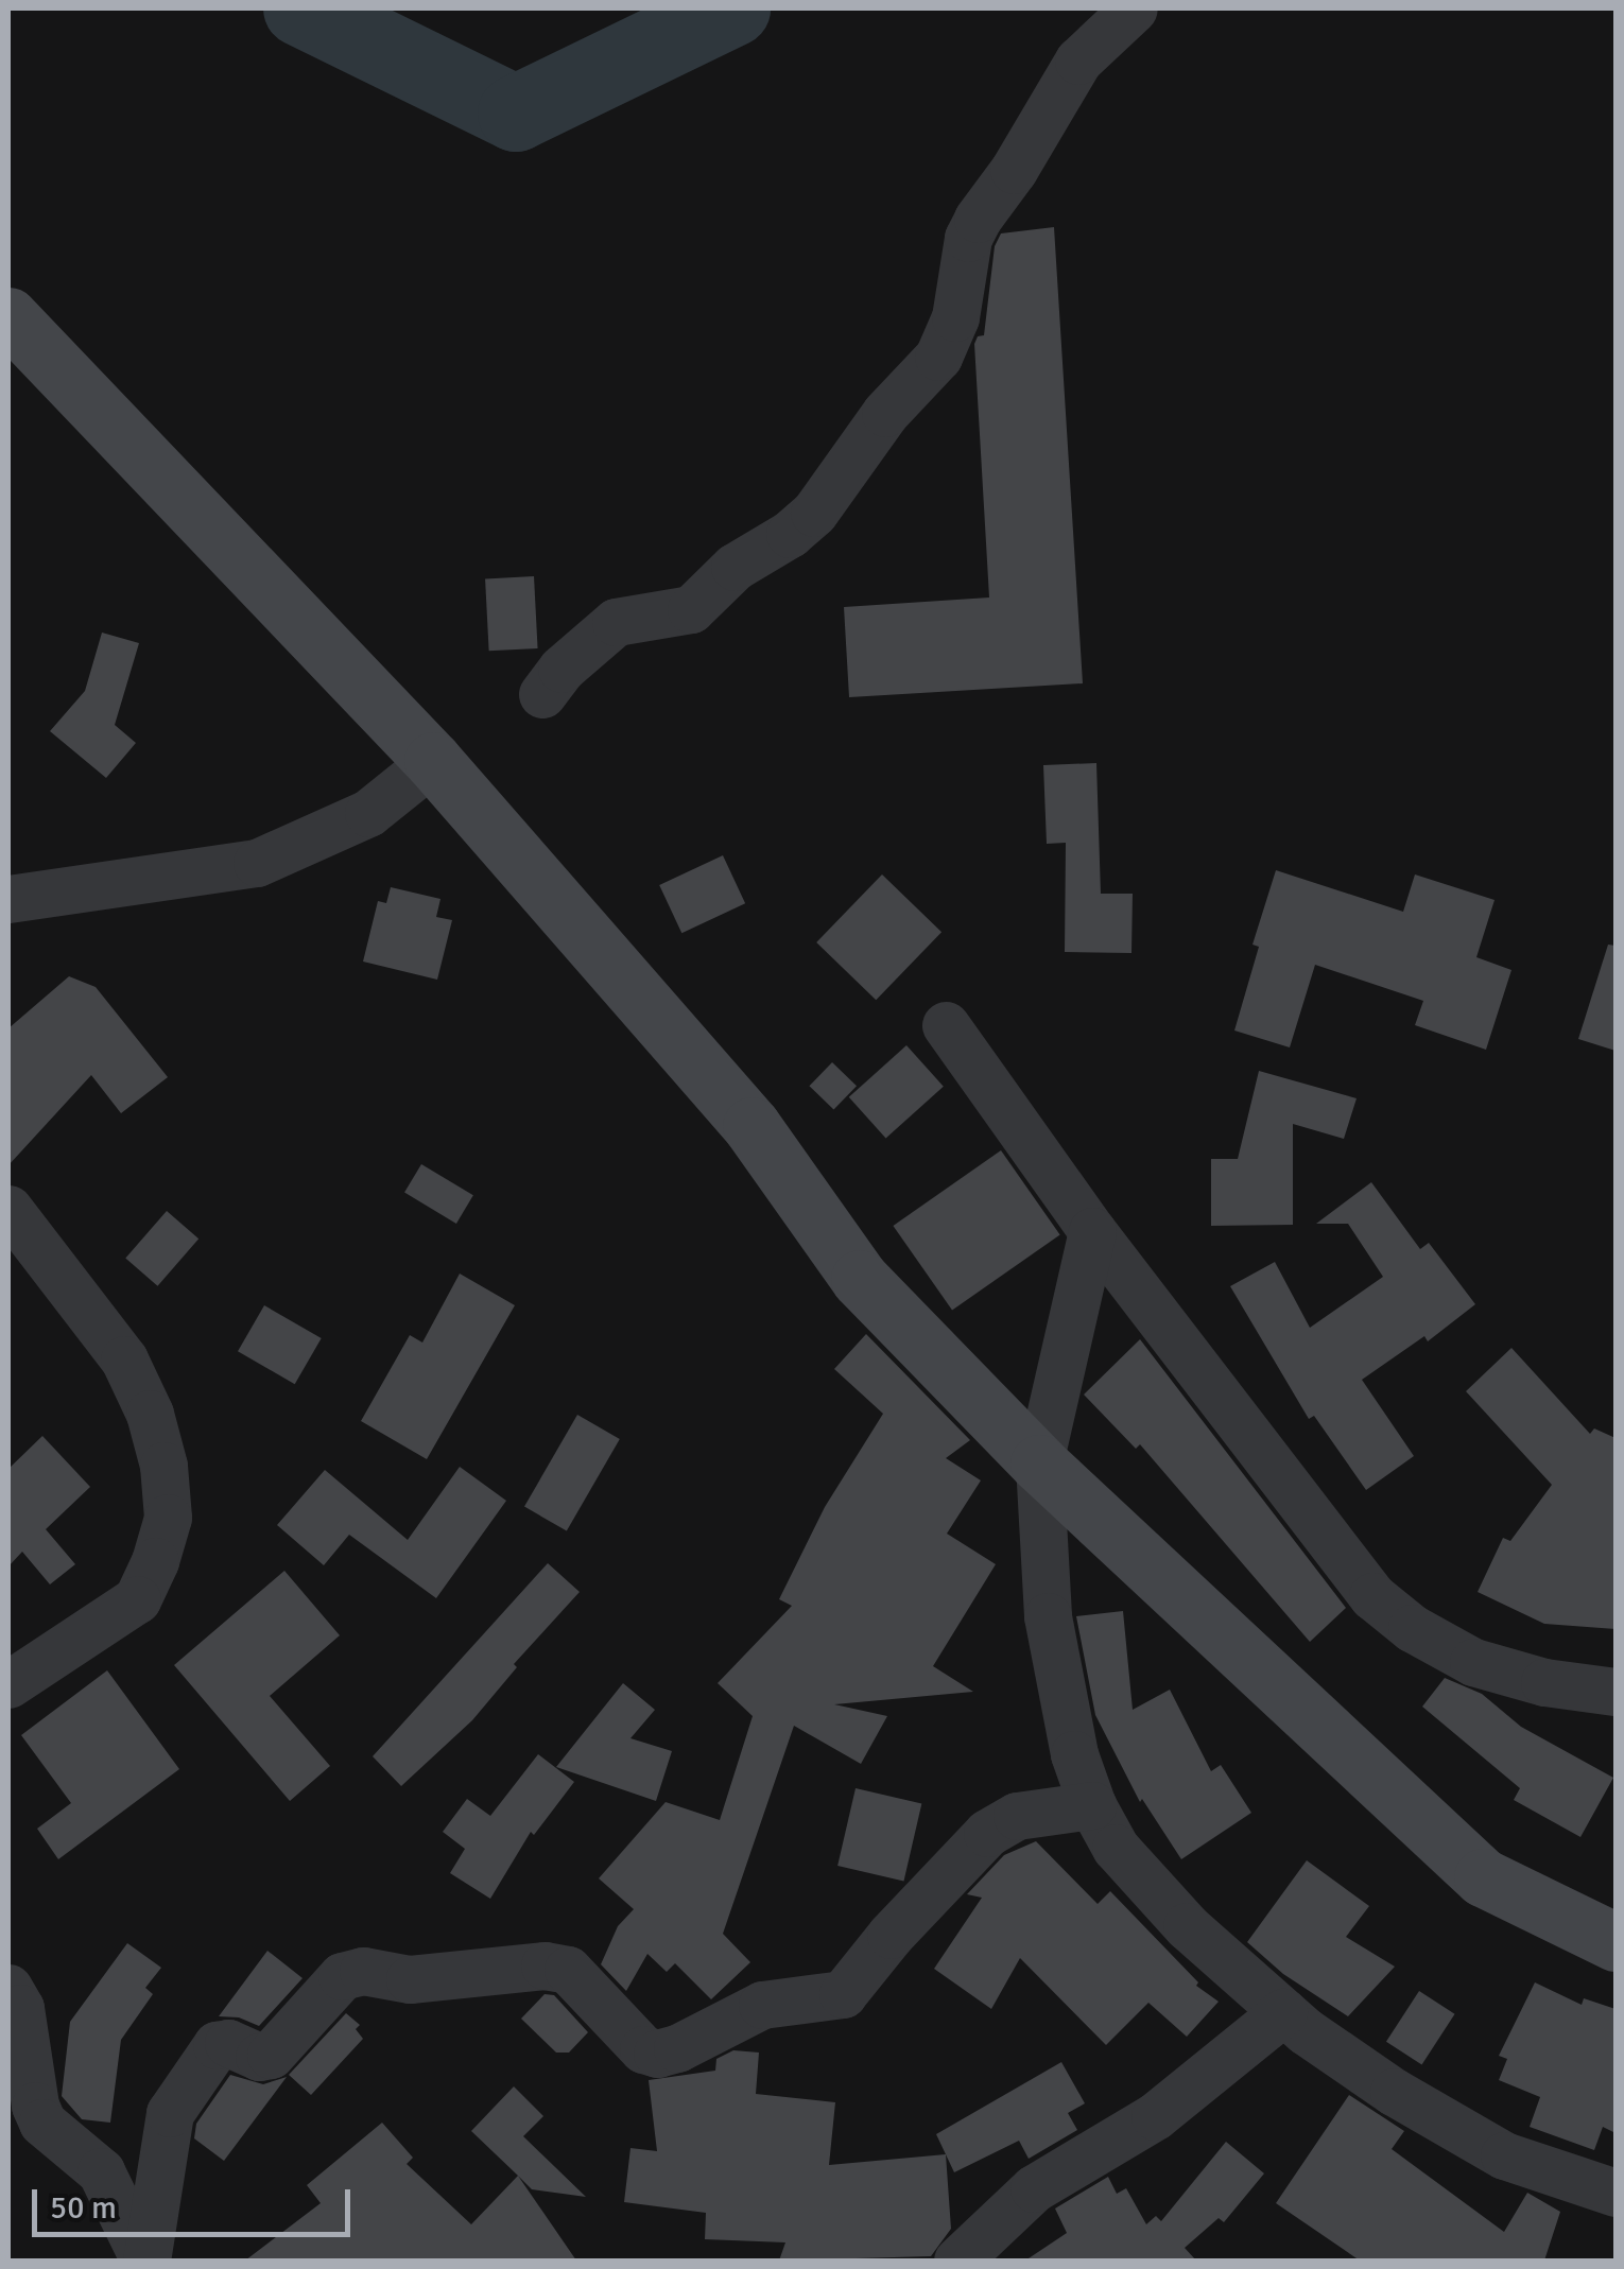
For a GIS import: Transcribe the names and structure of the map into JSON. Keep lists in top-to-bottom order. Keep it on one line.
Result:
{"scale_bar":"50 m"}
